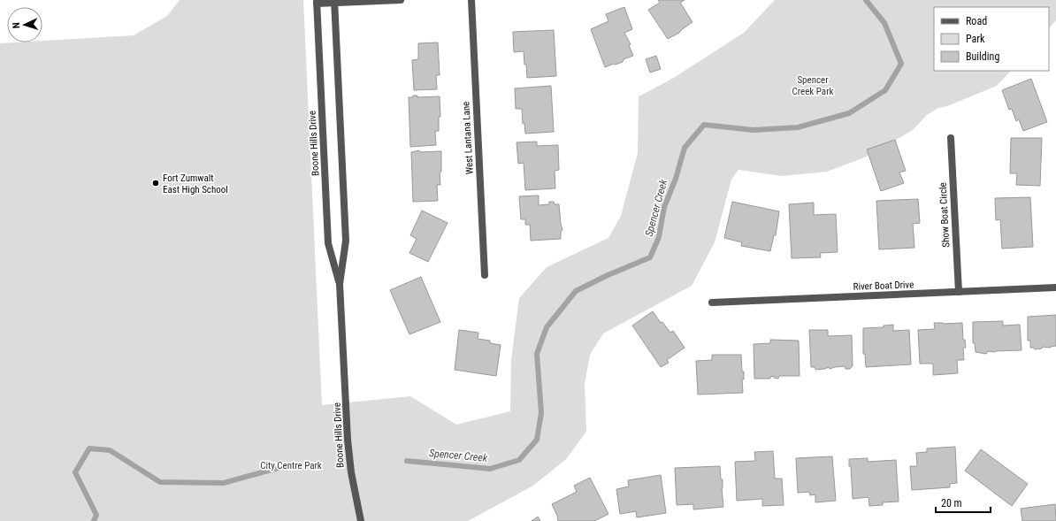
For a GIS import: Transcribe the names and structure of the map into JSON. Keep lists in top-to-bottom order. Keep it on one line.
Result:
{"streets":{"street":["West Lantana Lane","Boone Hills Drive","Show Boat Circle","River Boat Drive"]},"crossings":[["Show Boat Circle","River Boat Drive"]],"water":["Spencer Creek"],"parks":["Spencer Creek Park","City Centre Park"],"places":["Fort Zumwalt East High School"],"legend":["Road","Park","Building"],"scale_bar":"20 m","north":"left"}
